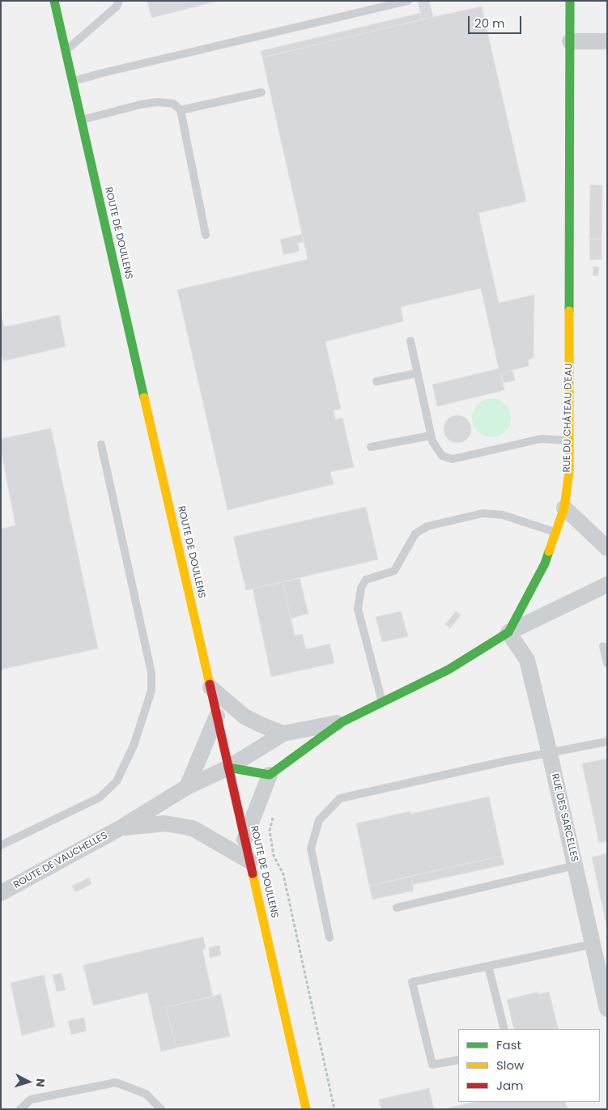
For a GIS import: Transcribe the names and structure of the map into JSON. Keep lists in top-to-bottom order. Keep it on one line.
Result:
{"streets":{"street":["ROUTE DE DOULLENS","RUE DU CHÂTEAU D'EAU","RUE DES SARCELLES","ROUTE DE VAUCHELLES"]},"crossings":[["ROUTE DE DOULLENS","ROUTE DE VAUCHELLES"],["RUE DU CHÂTEAU D'EAU","RUE DES SARCELLES"]],"legend":["Fast","Slow","Jam"],"scale_bar":"20 m","north":"right"}
